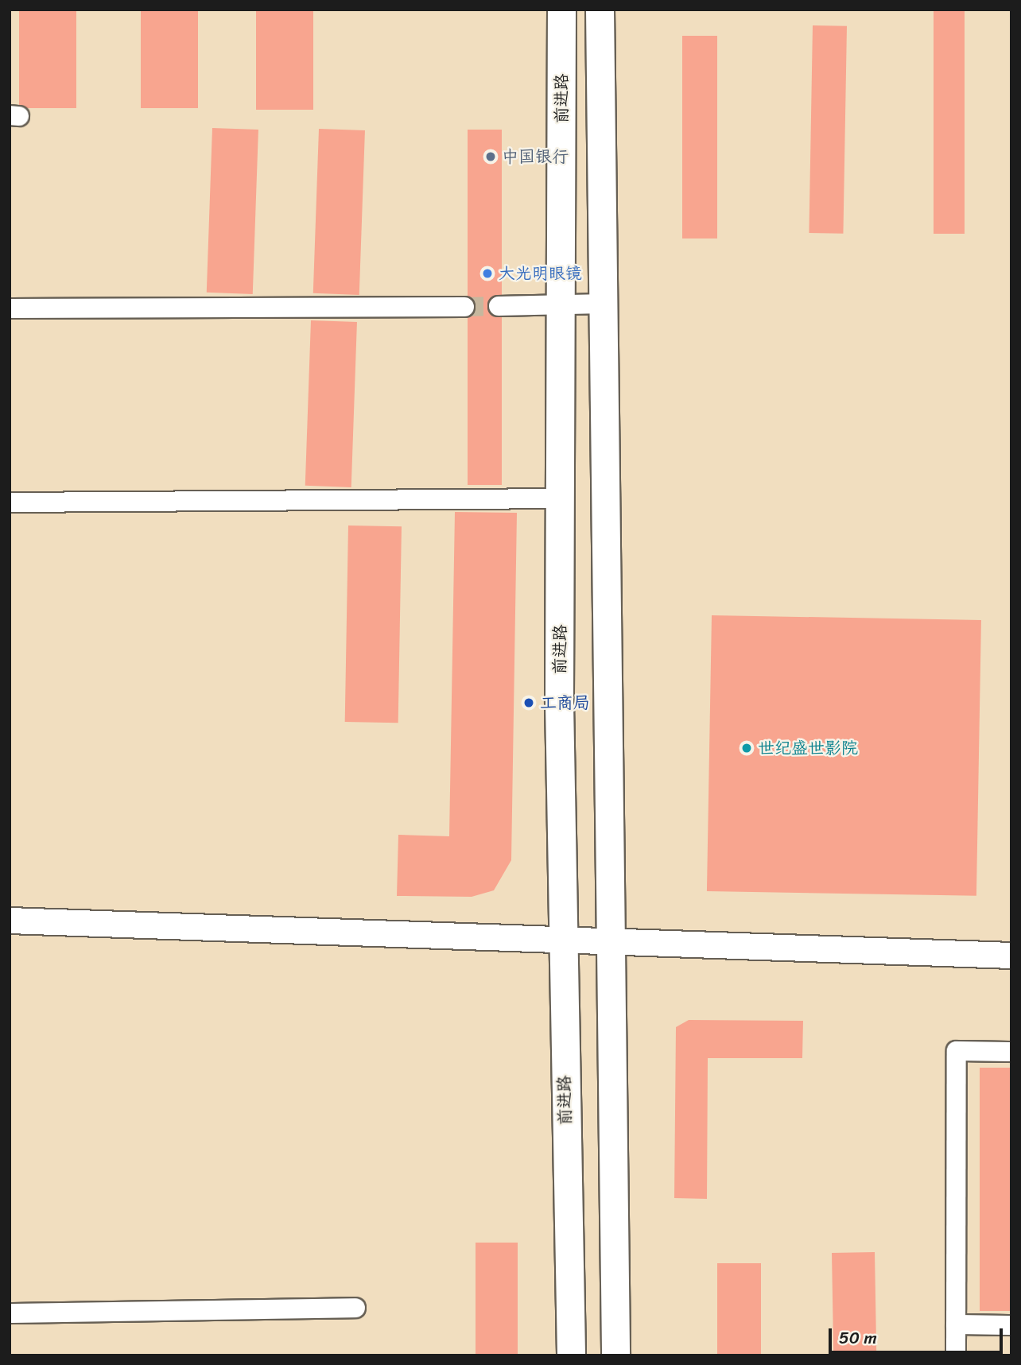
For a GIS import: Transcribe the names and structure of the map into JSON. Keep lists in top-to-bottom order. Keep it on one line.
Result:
{"streets":{"main road":["前进路"]},"places":["中国银行","大光明眼镜","工商局","世纪盛世影院"],"scale_bar":"50 m"}
